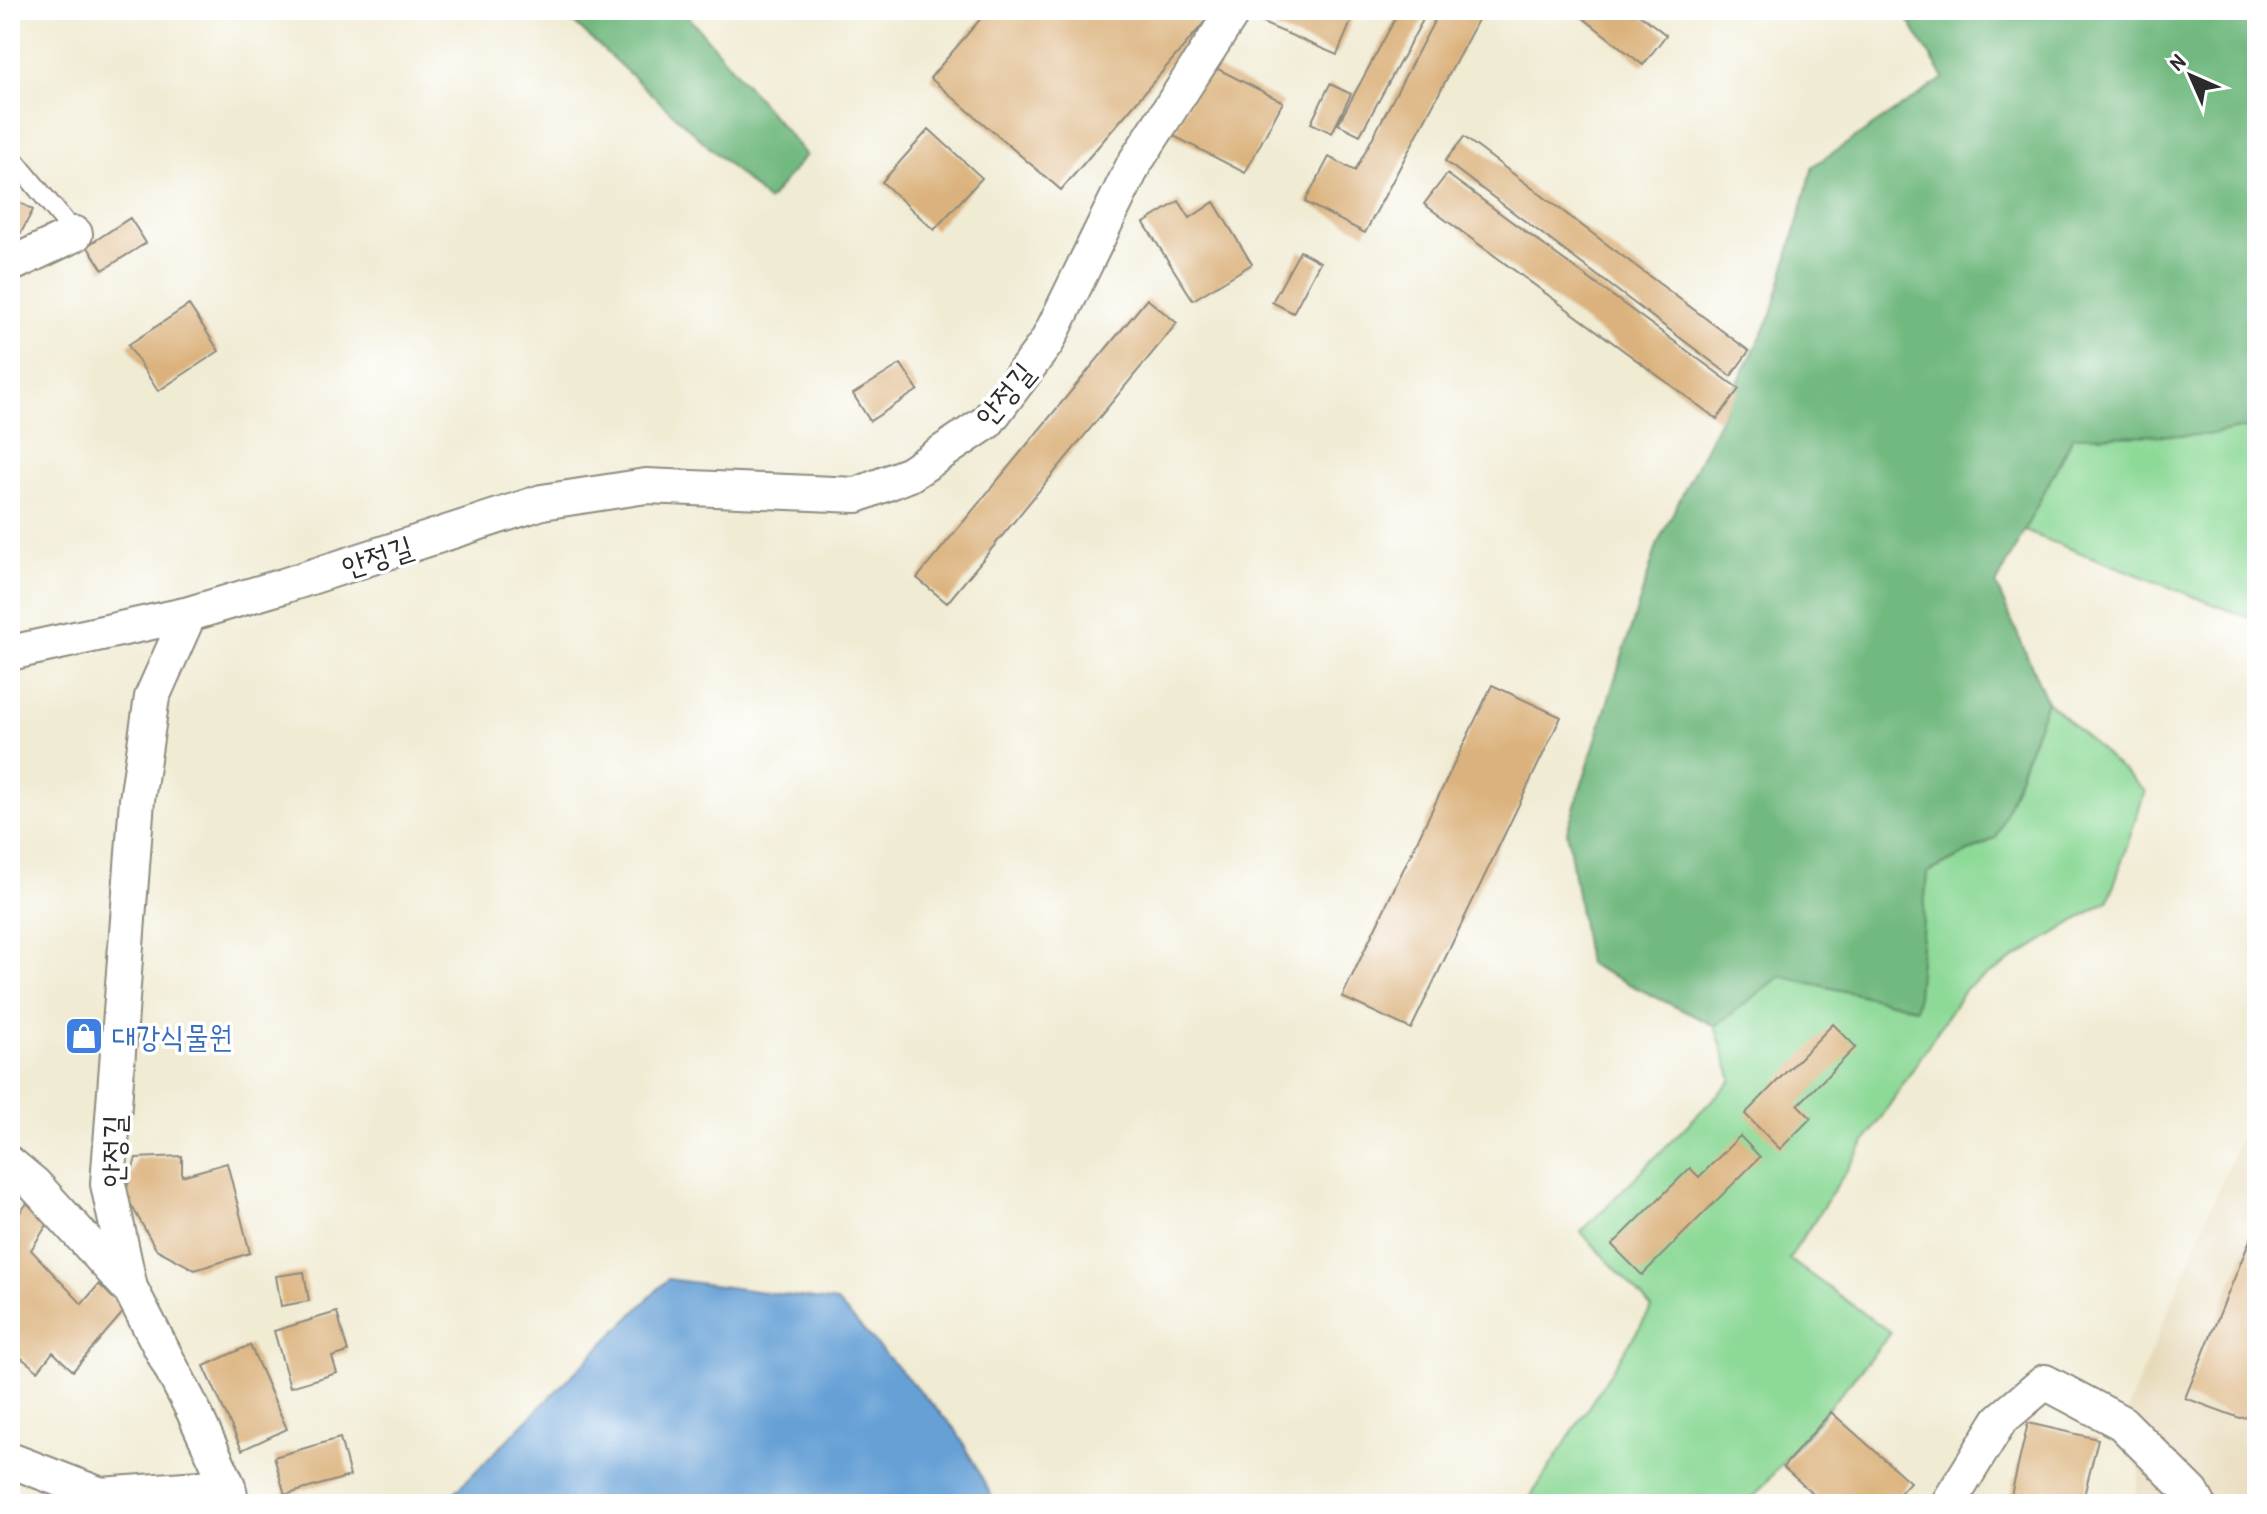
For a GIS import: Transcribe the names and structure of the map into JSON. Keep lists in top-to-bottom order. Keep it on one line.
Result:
{"streets":{"street":["안정길"]},"places":{"shop":["대강식물원"]},"north":"top left"}
